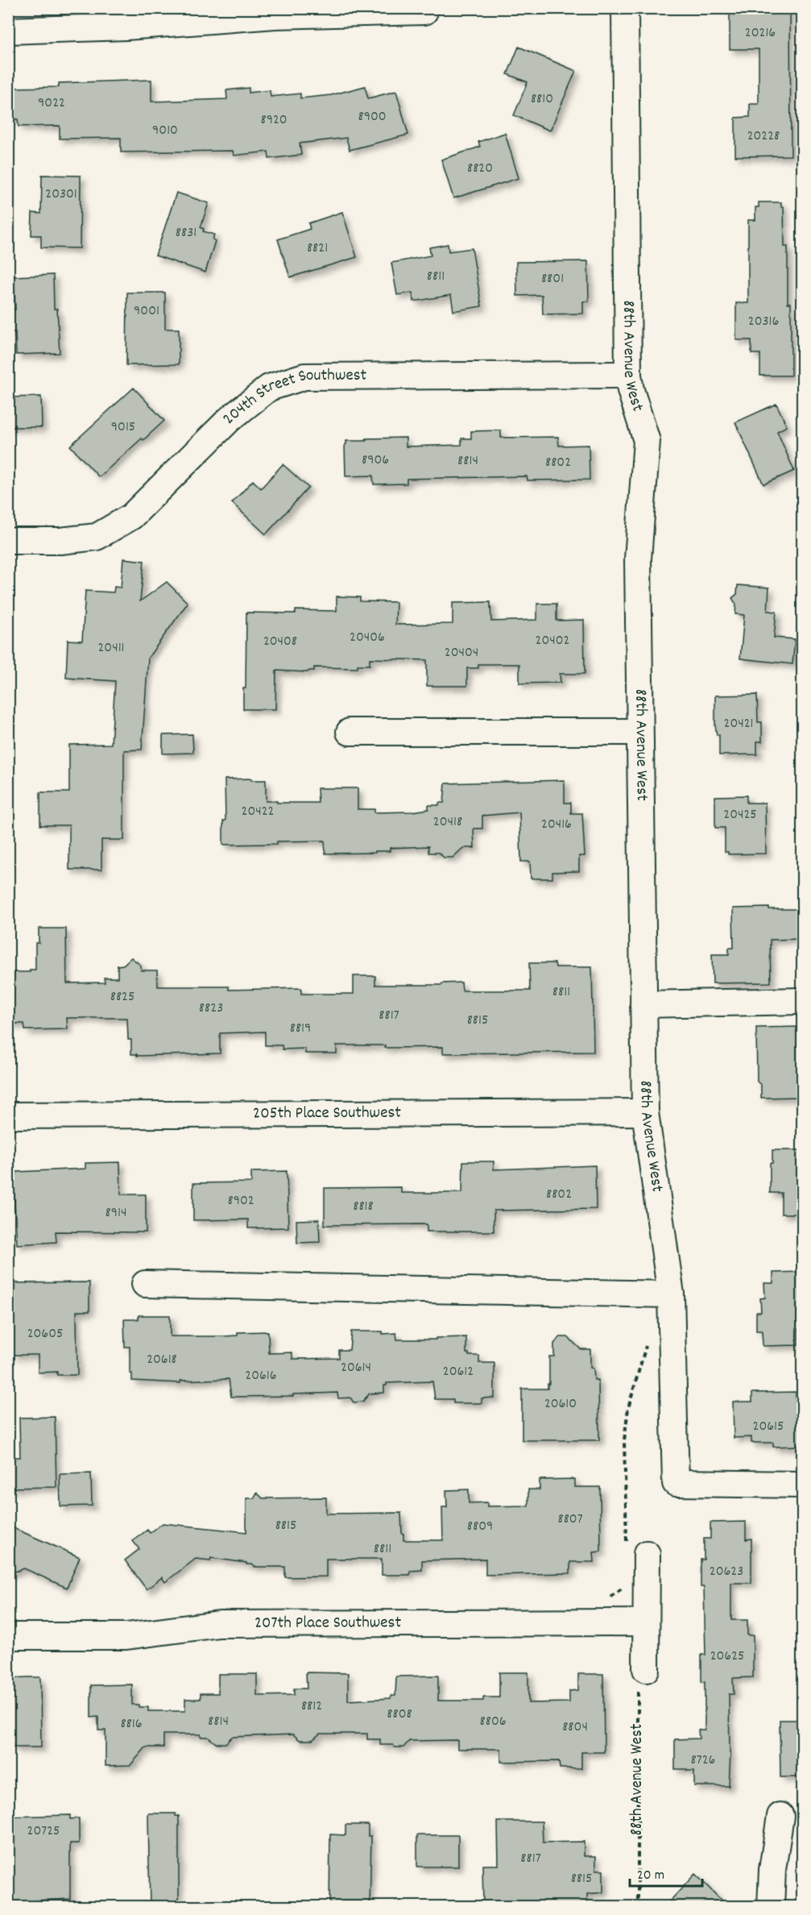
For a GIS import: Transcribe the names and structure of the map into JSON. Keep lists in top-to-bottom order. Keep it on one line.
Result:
{"streets":{"street":["88th Avenue West","204th Street Southwest","205th Place Southwest","207th Place Southwest"]},"crossings":[["88th Avenue West","204th Street Southwest"],["88th Avenue West","205th Place Southwest"]],"house_numbers":["20216","8810","9022","8900","8920","9010","20228","8820","20301","8831","8821","8811","8801","9001","20316","9015","8906","8814","8802","20406","20402","20408","20411","20404","20421","20422","20425","20418","20416","8811","8825","8823","8817","8815","8819","8802","8902","8818","8914","20605","20618","20614","20612","20616","20610","20615","8807","8815","8809","8811","20623","20625","8812","8808","8814","8806","8816","8804","8726","20725","8817","8815"],"scale_bar":"20 m"}
